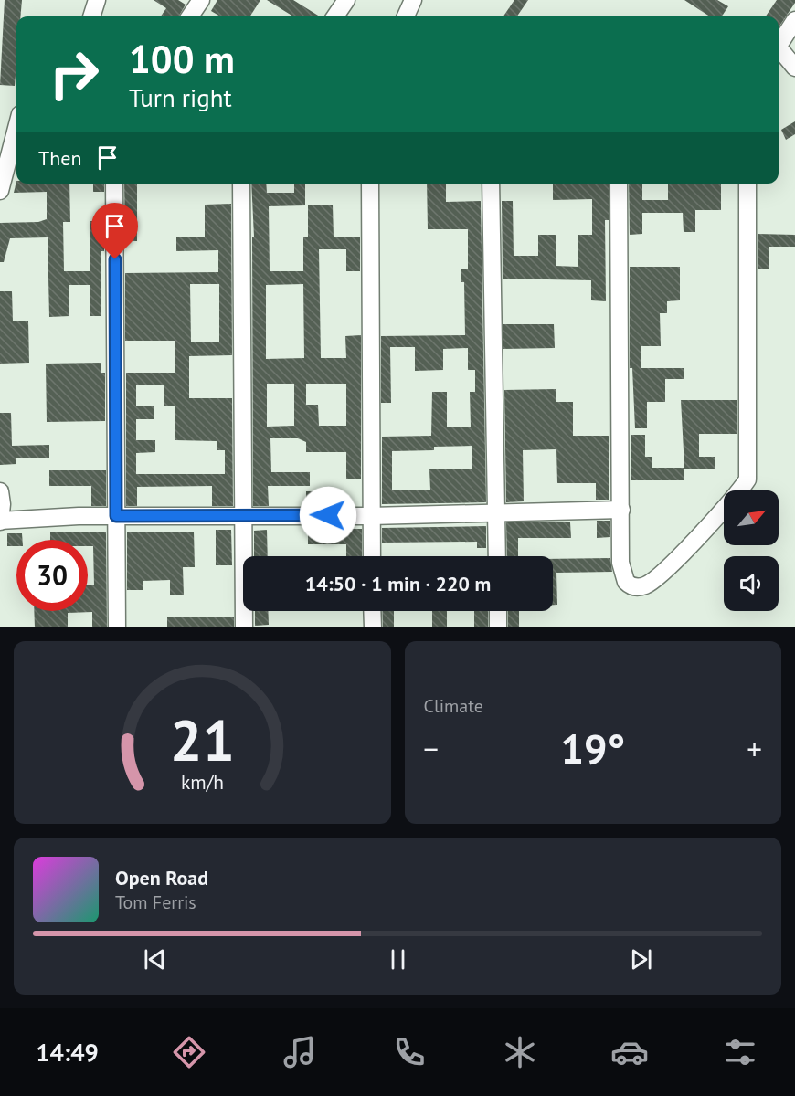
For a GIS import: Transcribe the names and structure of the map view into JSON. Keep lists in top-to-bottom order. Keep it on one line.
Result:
{"north":"top right","page":{"turn":["100 m","Turn right"],"then":"Then","limit":"30","trip":"14:50 · 1 min · 220 m","tile":"Climate","heat":["−","19°","+"],"song":["Open Road","Tom Ferris"],"tabs":"14:49","gauge":["21","km/h"]}}
